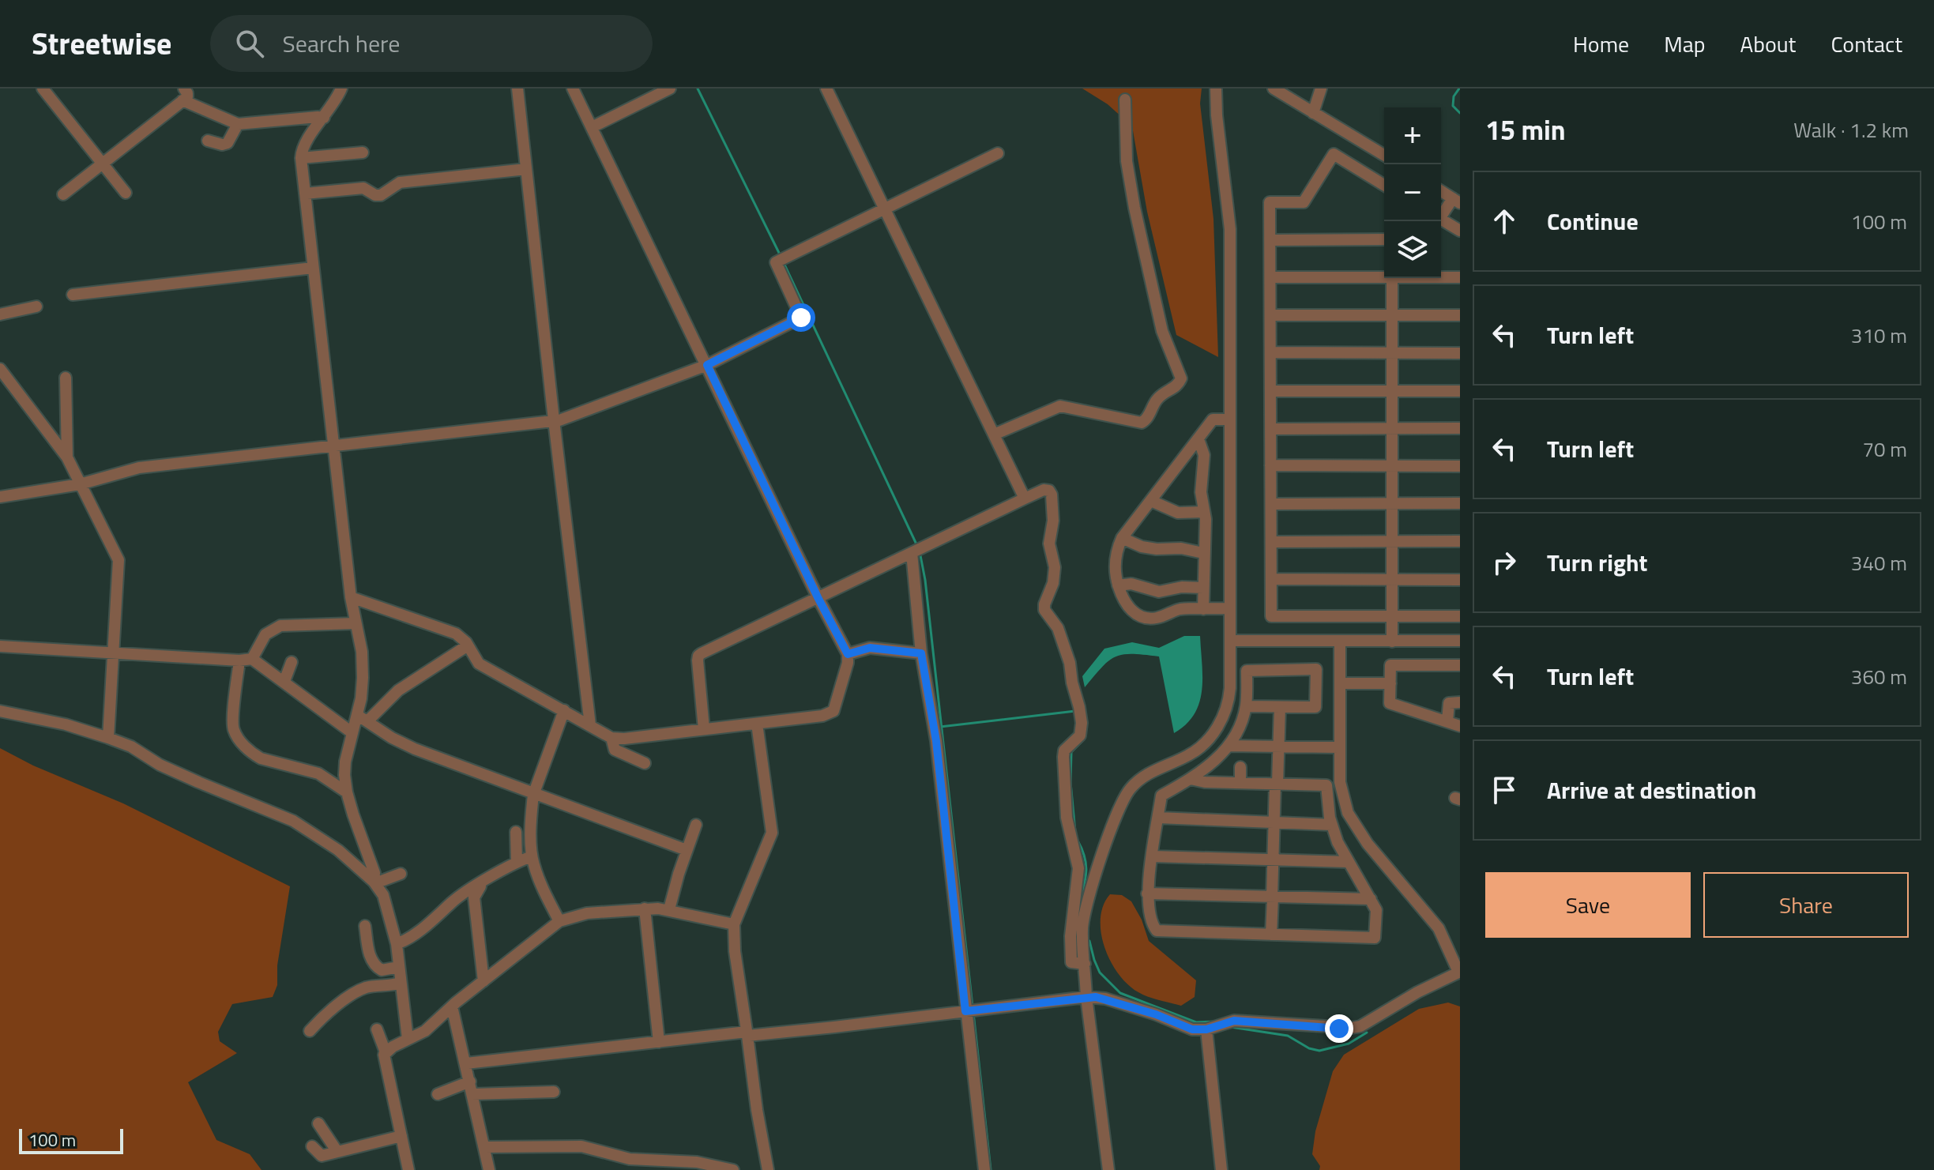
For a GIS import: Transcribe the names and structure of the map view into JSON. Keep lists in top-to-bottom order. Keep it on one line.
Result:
{"scale_bar":"100 m","page":{"header":"Streetwise","search":"Search here","nav":["Home","Map","About","Contact"],"heading":["15 min","Walk · 1.2 km"],"map_buttons":["+","−"],"list":[["Continue","100 m"],["Turn left","310 m"],["Turn left","70 m"],["Turn right","340 m"],["Turn left","360 m"],"Arrive at destination"],"buttons":["Save","Share"],"scale":"100 m"}}
